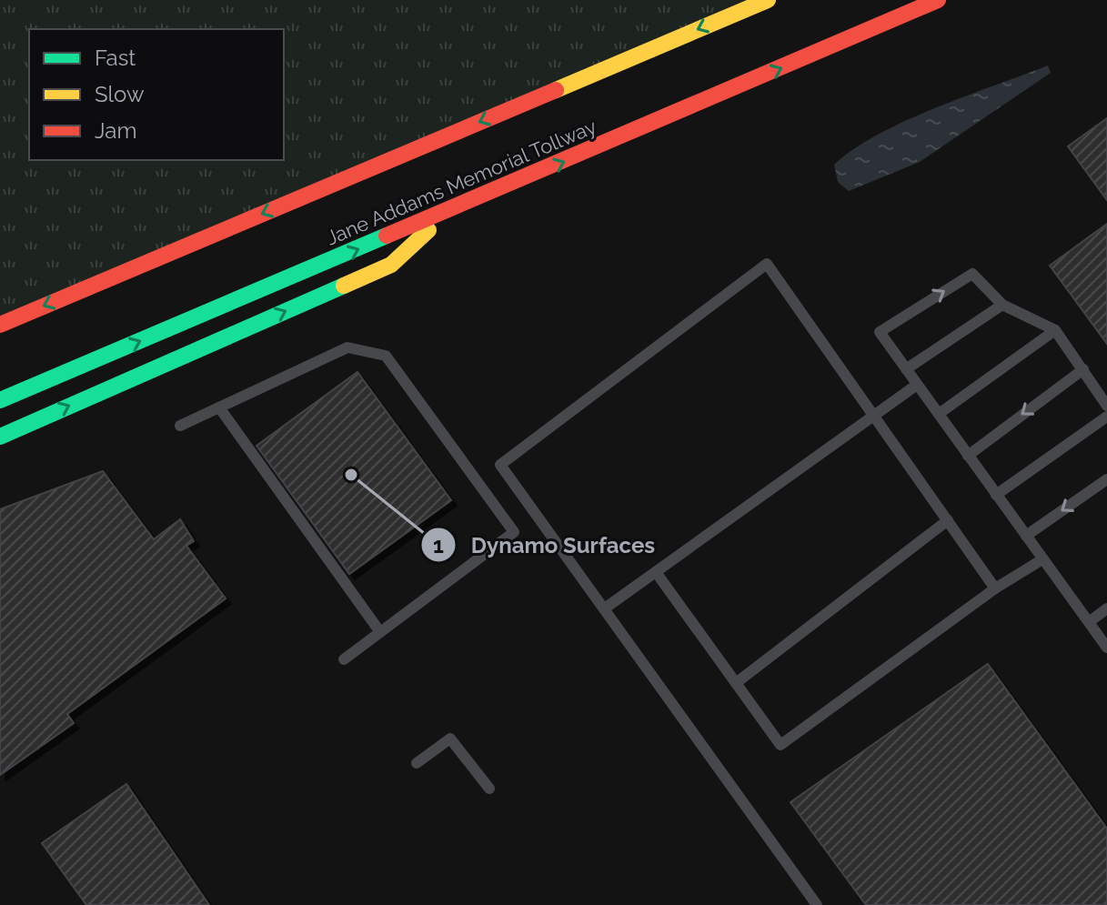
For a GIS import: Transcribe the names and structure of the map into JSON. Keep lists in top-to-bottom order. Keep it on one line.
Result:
{"streets":{"highway":["Jane Addams Memorial Tollway"]},"places":["Dynamo Surfaces"],"legend":["Fast","Slow","Jam"]}
